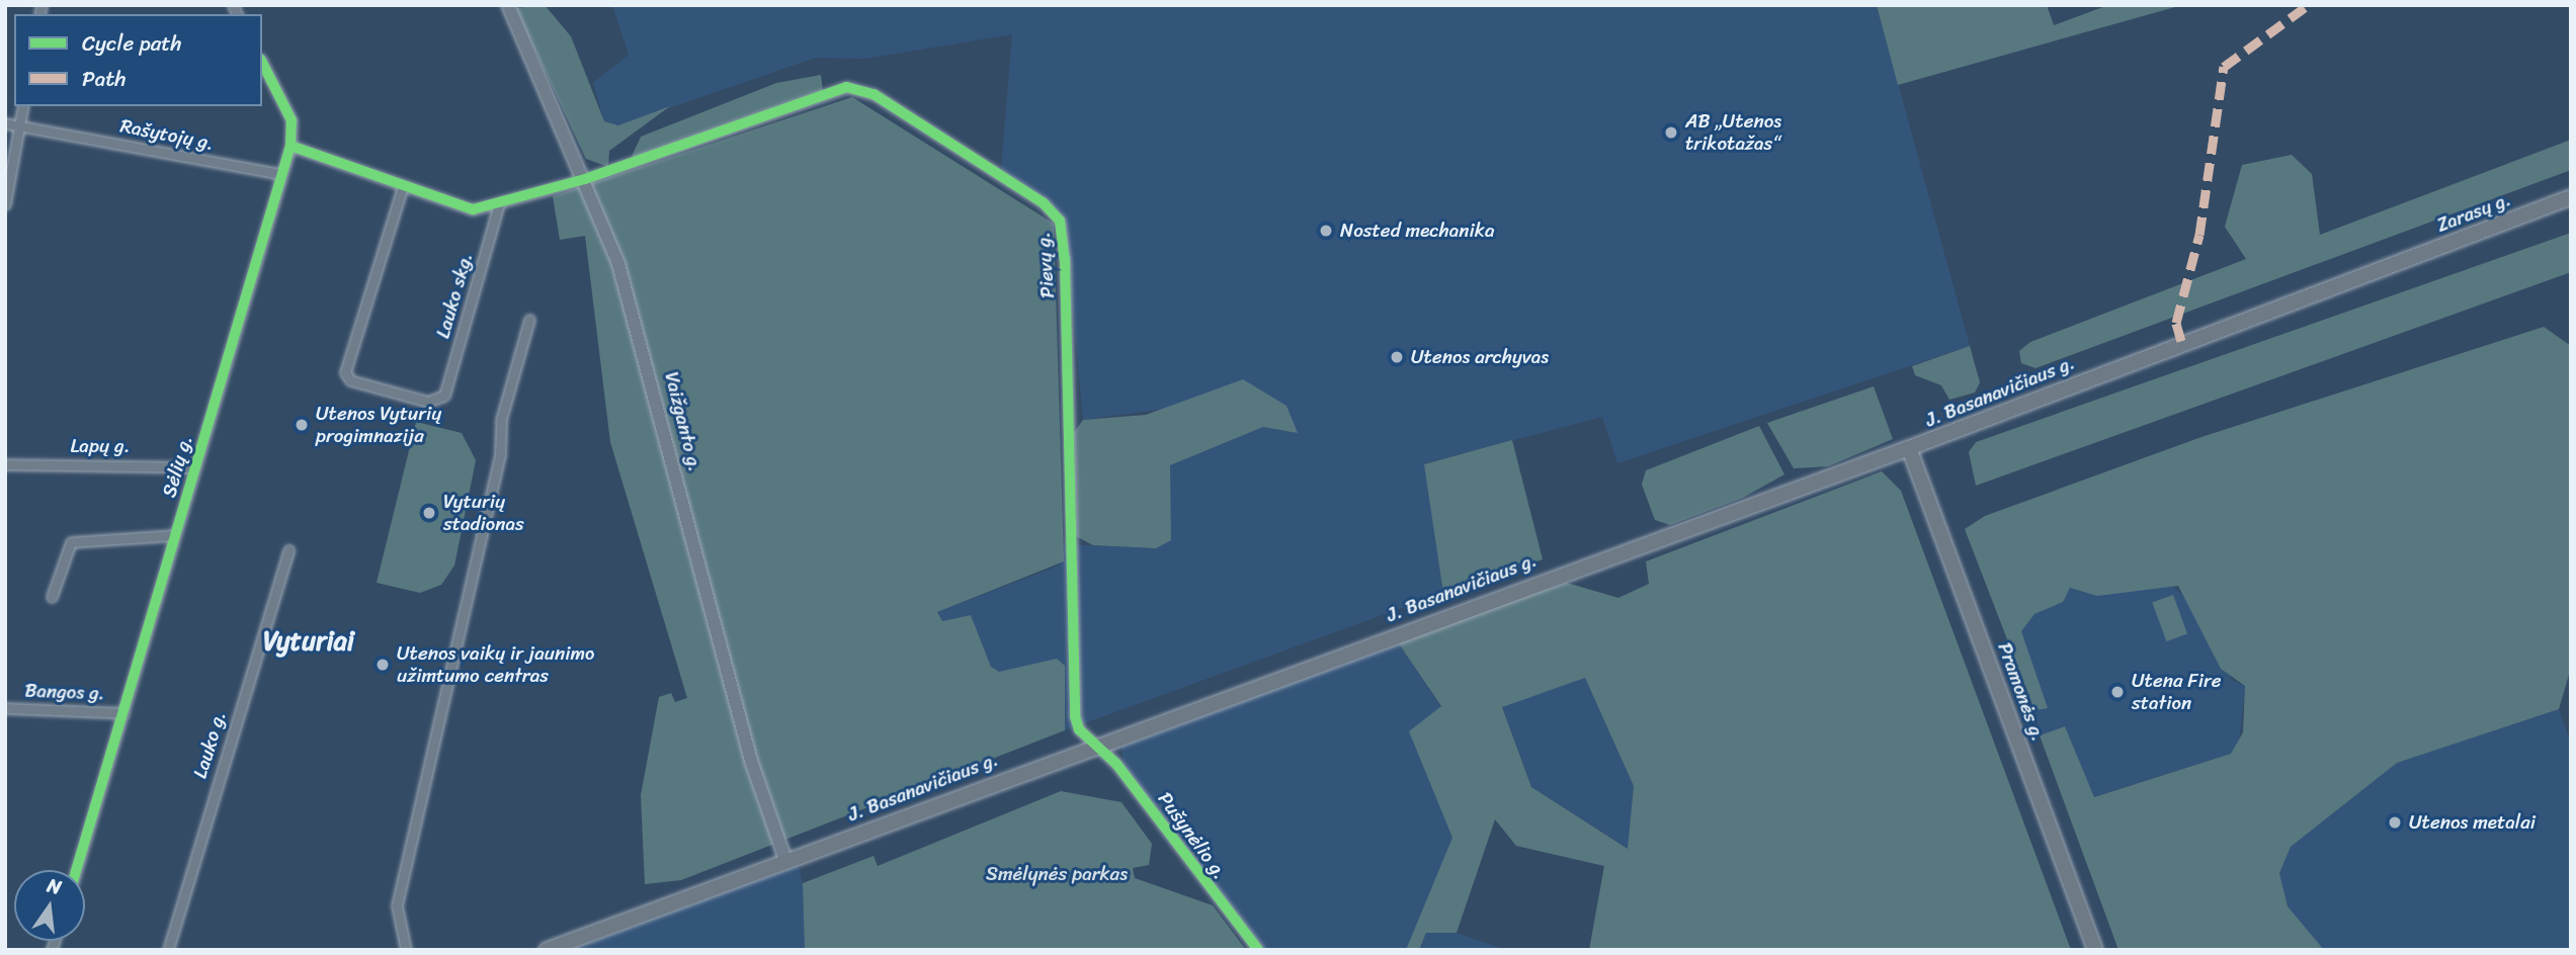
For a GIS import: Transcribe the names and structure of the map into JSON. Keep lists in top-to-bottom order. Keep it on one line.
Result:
{"streets":{"main road":["Zarasų g.","J. Basanavičiaus g.","Vaižganto g.","Pramonės g."],"street":["Rašytojų g.","Pievų g.","Lauko skg.","Lapų g.","Sėlių g.","Bangos g.","Lauko g.","Pušynėlio g."]},"crossings":[["Rašytojų g.","Sėlių g."],["Zarasų g.","J. Basanavičiaus g."],["Pievų g.","J. Basanavičiaus g."],["Pievų g.","Vaižganto g."],["Pievų g.","Pušynėlio g."],["J. Basanavičiaus g.","Vaižganto g."],["J. Basanavičiaus g.","Pramonės g."],["J. Basanavičiaus g.","Pušynėlio g."],["Lapų g.","Sėlių g."],["Sėlių g.","Bangos g."]],"districts":["Vyturiai"],"parks":["Smėlynės parkas"],"places":["AB „Utenos trikotažas“","Nosted mechanika","Utenos archyvas","Utenos Vyturių progimnazija","Vyturių stadionas","Utenos vaikų ir jaunimo užimtumo centras","Utena Fire station","Utenos metalai"],"legend":["Cycle path","Path"],"north":"top"}
